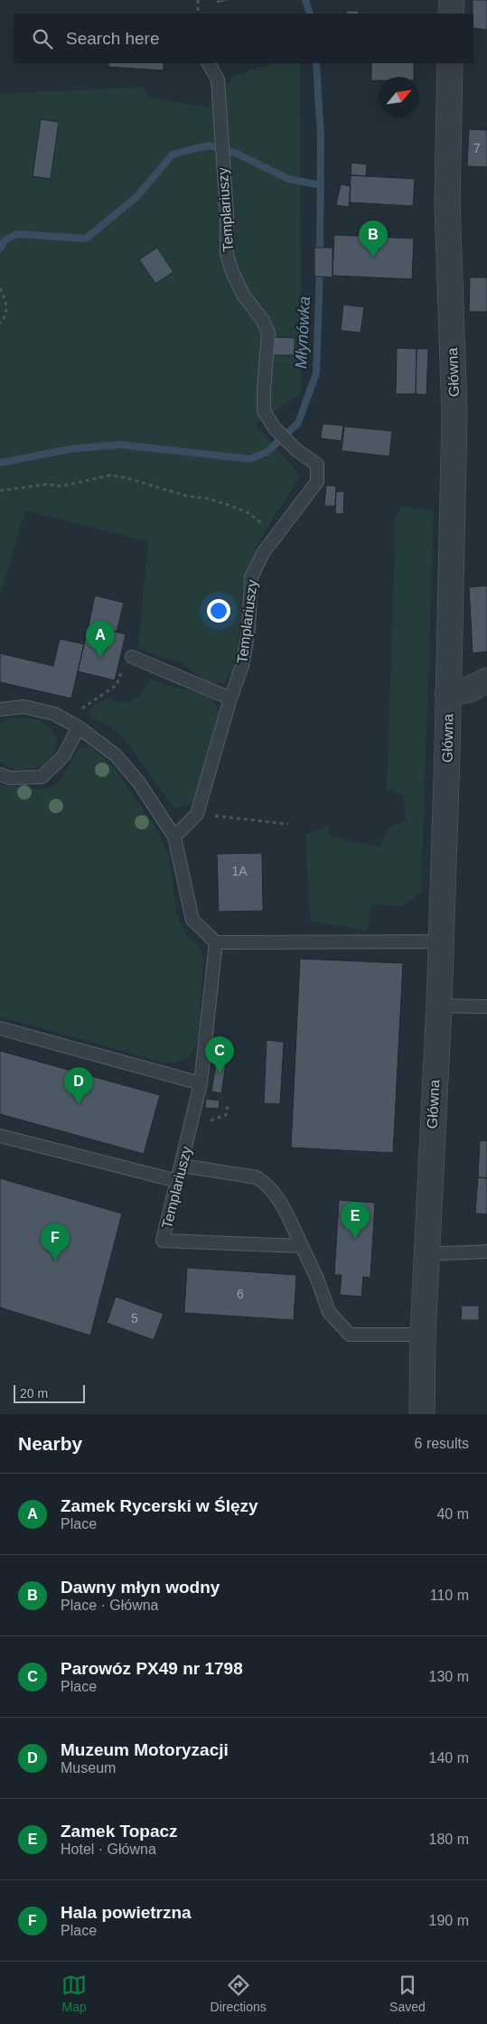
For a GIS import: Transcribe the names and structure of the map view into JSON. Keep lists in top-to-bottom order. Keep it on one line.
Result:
{"streets":{"street":["Główna"],"lane":["Templariuszy"]},"water":["Młynówka"],"house_numbers":["7","1A","6","5"],"scale_bar":"20 m","north":"top right","page":{"search":"Search here","pins":["B","A","C","D","E","F"],"scale":"20 m","heading":["Nearby","6 results"],"list":[{"mark":"A","name":"Zamek Rycerski w Ślęzy","note":"Place","value":"40 m"},{"mark":"B","name":"Dawny młyn wodny","note":"Place · Główna","value":"110 m"},{"mark":"C","name":"Parowóz PX49 nr 1798","note":"Place","value":"130 m"},{"mark":"D","name":"Muzeum Motoryzacji","note":"Museum","value":"140 m"},{"mark":"E","name":"Zamek Topacz","note":"Hotel · Główna","value":"180 m"},{"mark":"F","name":"Hala powietrzna","note":"Place","value":"190 m"}],"nav":["Map","Directions","Saved"]}}
